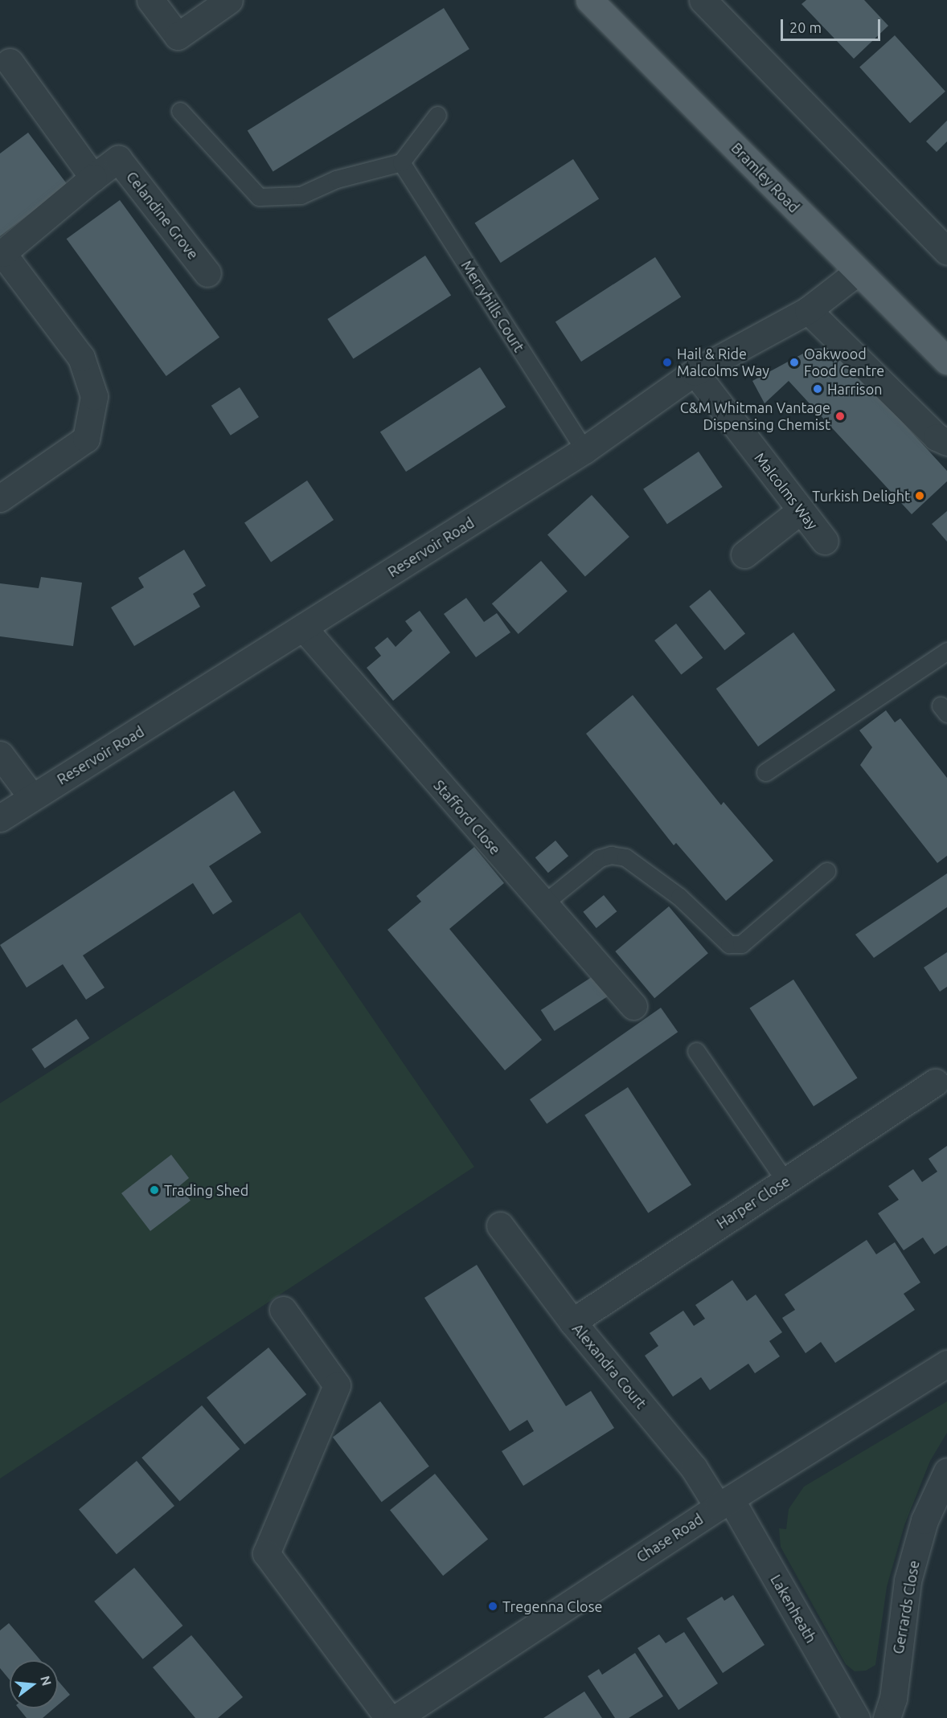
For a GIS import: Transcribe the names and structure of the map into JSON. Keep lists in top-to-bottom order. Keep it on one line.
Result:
{"streets":{"main road":["Bramley Road"],"street":["Celandine Grove","Malcolms Way","Reservoir Road","Stafford Close","Harper Close","Alexandra Court","Chase Road","Gerrards Close","Lakenheath"],"lane":["Merryhills Court"]},"crossings":[["Bramley Road","Reservoir Road"],["Merryhills Court","Reservoir Road"],["Malcolms Way","Reservoir Road"],["Reservoir Road","Stafford Close"],["Harper Close","Alexandra Court"],["Alexandra Court","Chase Road"],["Alexandra Court","Lakenheath"],["Chase Road","Lakenheath"]],"places":["Hail & Ride Malcolms Way","Oakwood Food Centre","Harrison","C&M Whitman Vantage Dispensing Chemist","Turkish Delight","Trading Shed","Tregenna Close"],"scale_bar":"20 m","north":"right"}
